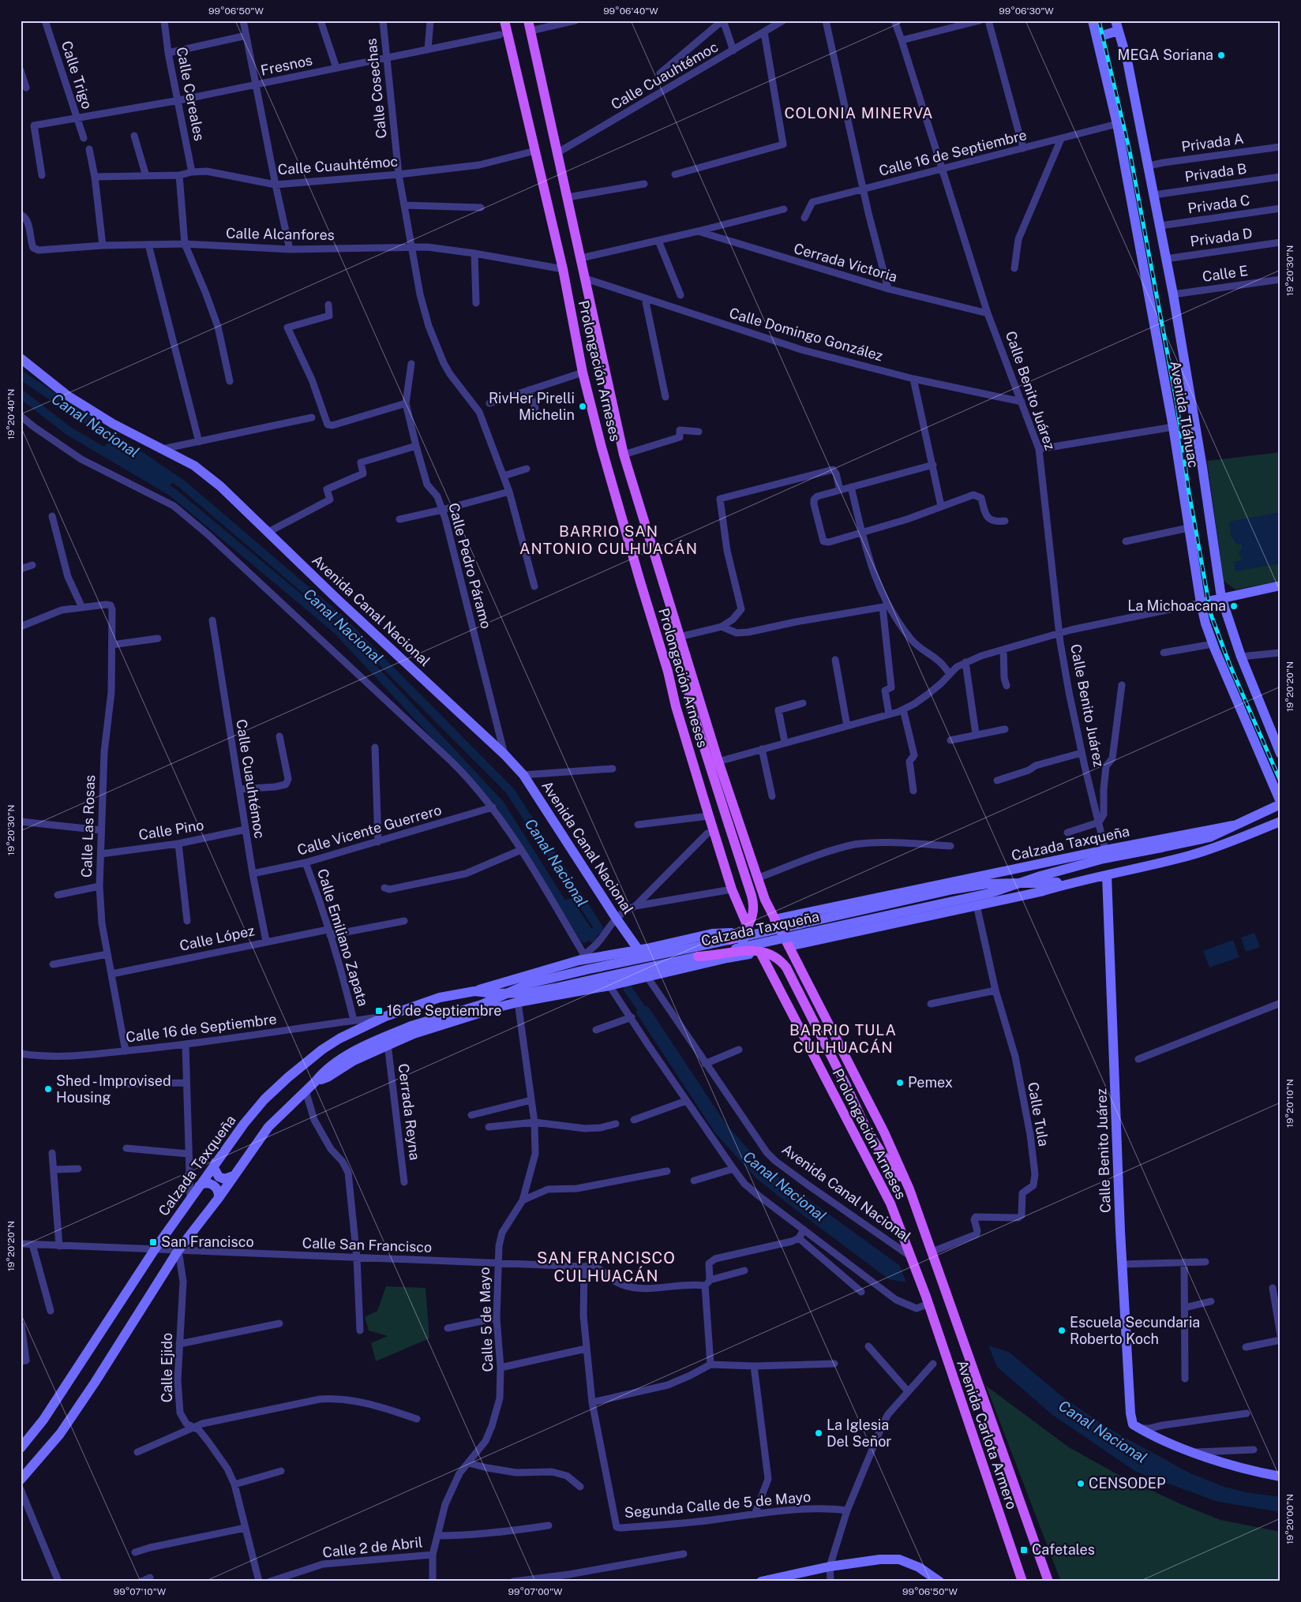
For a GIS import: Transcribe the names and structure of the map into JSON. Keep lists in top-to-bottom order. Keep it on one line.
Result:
{"streets":{"main road":["Prolongación Arneses","Calle Benito Juárez","Avenida Tláhuac","Avenida Canal Nacional","Calzada Taxqueña","Avenida Carlota Armero"],"street":["Fresnos","Calle Trigo","Calle Cuauhtémoc","Calle Cosechas","Calle Cereales","Privada A","Calle 16 de Septiembre","Privada B","Privada C","Calle Alcanfores","Privada D","Cerrada Victoria","Calle E","Calle Domingo González","Calle Pedro Páramo","Calle Las Rosas","Calle Pino","Calle Vicente Guerrero","Calle Emiliano Zapata","Calle López","Cerrada Reyna","Calle Tula","Calle San Francisco","Calle 5 de Mayo","Calle Ejido","Segunda Calle de 5 de Mayo","Calle 2 de Abril"]},"crossings":[["Fresnos","Calle Trigo"],["Fresnos","Calle Cosechas"],["Fresnos","Calle Cereales"],["Fresnos","Prolongación Arneses"],["Calle Cuauhtémoc","Calle Cosechas"],["Calle Cuauhtémoc","Calle Cereales"],["Calle Cuauhtémoc","Prolongación Arneses"],["Calle Cuauhtémoc","Calle Pino"],["Calle Cuauhtémoc","Calle Vicente Guerrero"],["Calle Cuauhtémoc","Calle López"],["Calle Cosechas","Calle Alcanfores"],["Privada A","Avenida Tláhuac"],["Calle 16 de Septiembre","Calle Benito Juárez"],["Calle 16 de Septiembre","Avenida Tláhuac"],["Calle 16 de Septiembre","Calle Las Rosas"],["Calle 16 de Septiembre","Calzada Taxqueña"],["Calle 16 de Septiembre","Calle Emiliano Zapata"],["Privada B","Avenida Tláhuac"],["Privada C","Avenida Tláhuac"],["Calle Alcanfores","Prolongación Arneses"],["Privada D","Avenida Tláhuac"],["Cerrada Victoria","Calle Benito Juárez"],["Calle E","Avenida Tláhuac"],["Calle Domingo González","Prolongación Arneses"],["Calle Domingo González","Calle Benito Juárez"],["Prolongación Arneses","Avenida Canal Nacional"],["Prolongación Arneses","Calzada Taxqueña"],["Prolongación Arneses","Calle Tula"],["Prolongación Arneses","Avenida Carlota Armero"],["Calle Benito Juárez","Calzada Taxqueña"],["Avenida Tláhuac","Calzada Taxqueña"],["Calle Pedro Páramo","Avenida Canal Nacional"],["Avenida Canal Nacional","Calzada Taxqueña"],["Calle Las Rosas","Calle Pino"],["Calle Las Rosas","Calle López"],["Calle Vicente Guerrero","Calle Emiliano Zapata"],["Calzada Taxqueña","Cerrada Reyna"],["Calzada Taxqueña","Calle Tula"],["Calzada Taxqueña","Calle San Francisco"],["Calzada Taxqueña","Calle 5 de Mayo"],["Calzada Taxqueña","Calle Ejido"],["Calle Emiliano Zapata","Calle López"],["Calle San Francisco","Calle 5 de Mayo"],["Calle San Francisco","Calle Ejido"],["Calle San Francisco","Segunda Calle de 5 de Mayo"],["Calle 5 de Mayo","Calle 2 de Abril"]],"districts":["COLONIA MINERVA","BARRIO SAN ANTONIO CULHUACÁN","BARRIO TULA CULHUACÁN","SAN FRANCISCO CULHUACÁN"],"water":["Canal Nacional"],"places":{"other":["MEGA Soriana","RivHer Pirelli Michelin","La Michoacana","Pemex","Shed - Improvised Housing","Escuela Secundaria Roberto Koch","La Iglesia Del Señor","CENSODEP"],"transit":["16 de Septiembre","San Francisco","Cafetales"]},"coordinates":["99°06'50\"W","99°06'40\"W","99°06'30\"W","19°20'30\"N","19°20'40\"N","19°20'20\"N","19°20'10\"N","19°20'00\"N","99°07'10\"W","99°07'00\"W"]}
